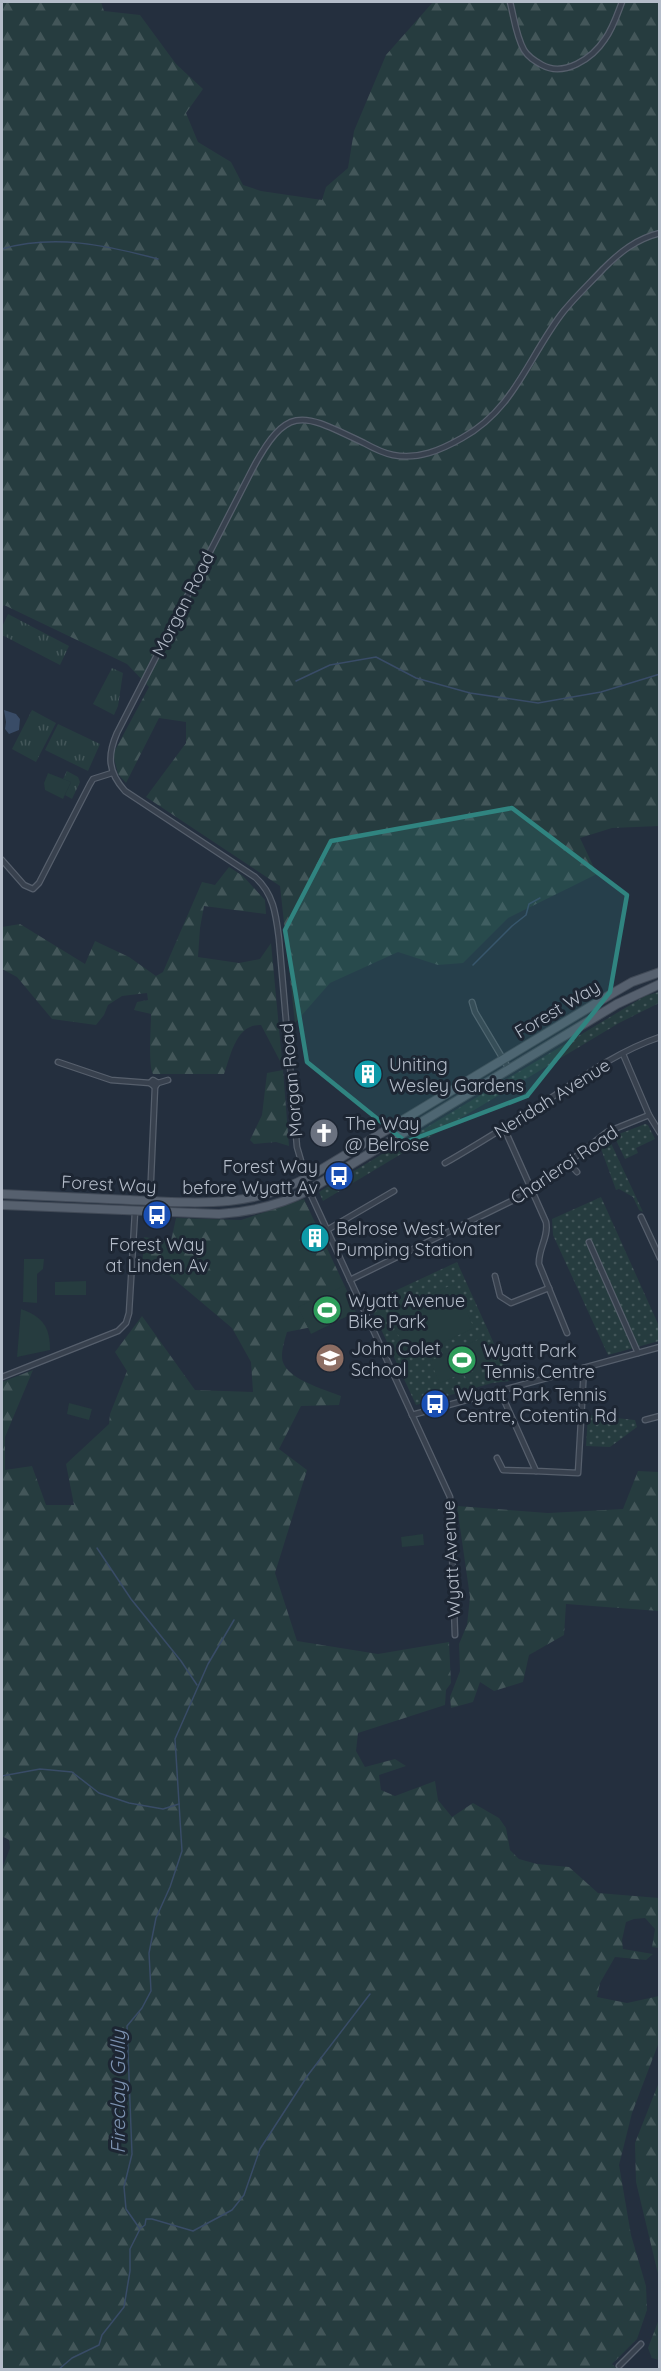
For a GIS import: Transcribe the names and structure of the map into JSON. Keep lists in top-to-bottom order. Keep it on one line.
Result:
{"streets":{"main road":["Forest Way"],"street":["Morgan Road","Neridah Avenue","Charleroi Road","Wyatt Avenue"]},"crossings":[["Morgan Road","Forest Way"],["Morgan Road","Wyatt Avenue"],["Forest Way","Wyatt Avenue"],["Charleroi Road","Wyatt Avenue"]],"water":["Fireclay Gully"],"places":{"building":["Uniting Wesley Gardens","Belrose West Water Pumping Station"],"church":["The Way @ Belrose"],"bus stop":["Forest Way before Wyatt Av","Forest Way at Linden Av","Wyatt Park Tennis Centre, Cotentin Rd"],"sports":["Wyatt Avenue Bike Park","Wyatt Park Tennis Centre"],"school or university":["John Colet School"]}}
